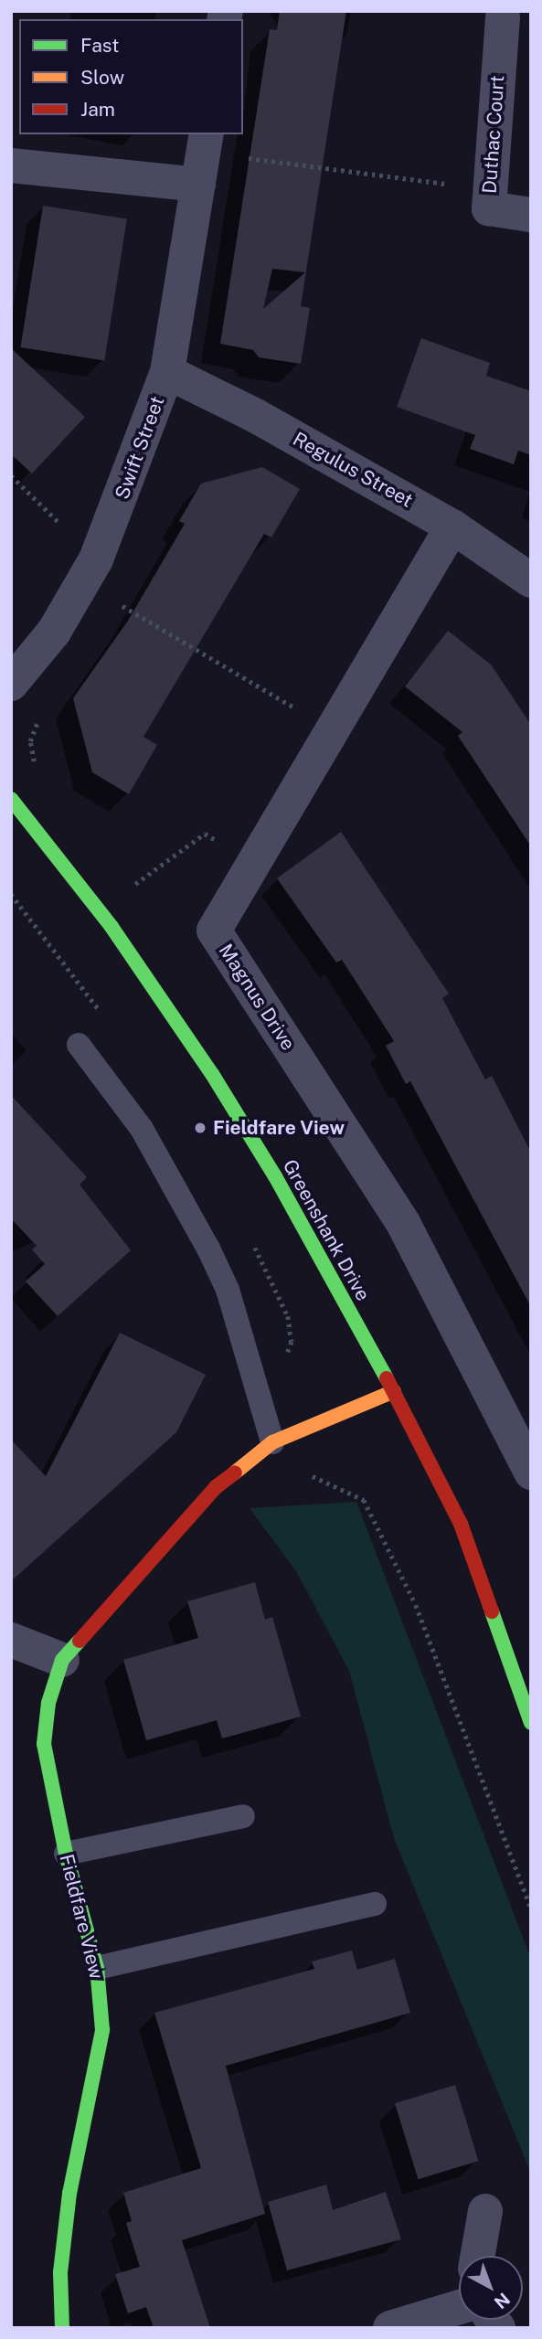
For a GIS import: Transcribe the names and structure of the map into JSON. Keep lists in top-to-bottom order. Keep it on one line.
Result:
{"streets":{"street":["Duthac Court","Swift Street","Regulus Street","Magnus Drive","Greenshank Drive","Fieldfare View"]},"crossings":[["Swift Street","Regulus Street"],["Regulus Street","Magnus Drive"],["Greenshank Drive","Fieldfare View"]],"places":["Fieldfare View"],"legend":["Fast","Slow","Jam"],"north":"bottom right"}
